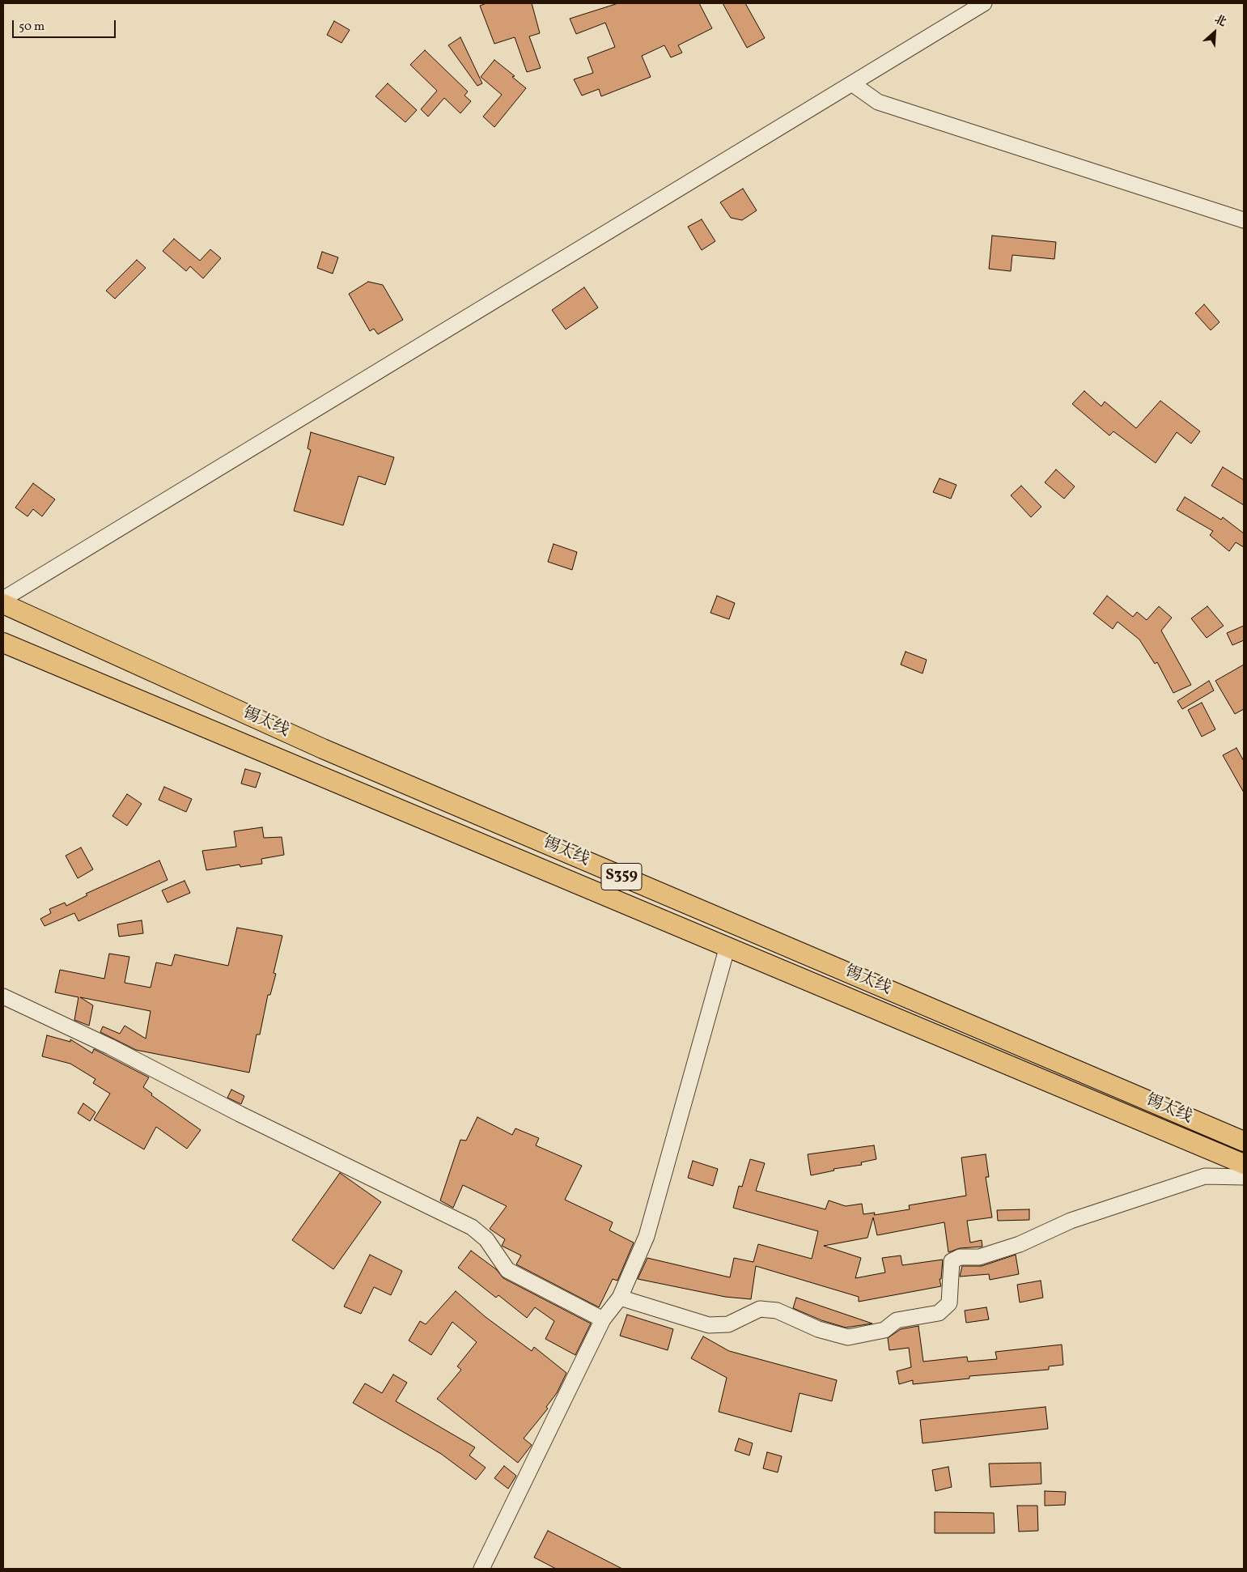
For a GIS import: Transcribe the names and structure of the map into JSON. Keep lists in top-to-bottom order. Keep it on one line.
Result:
{"streets":{"main road":["锡太线","S359"]},"scale_bar":"50 m","north":"top right"}
